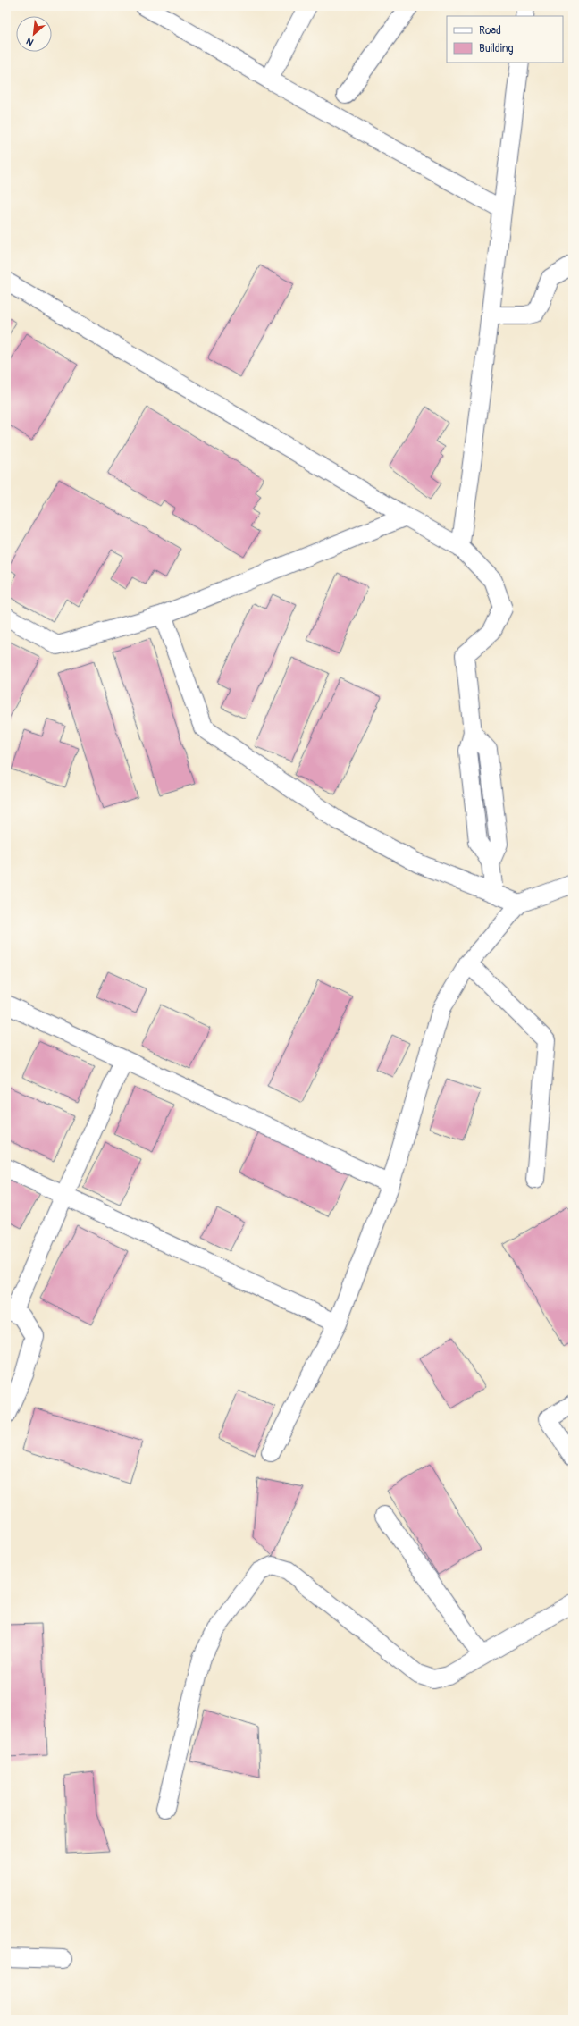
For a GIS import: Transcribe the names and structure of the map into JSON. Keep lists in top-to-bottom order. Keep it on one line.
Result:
{"legend":["Road","Building"],"north":"bottom left"}
